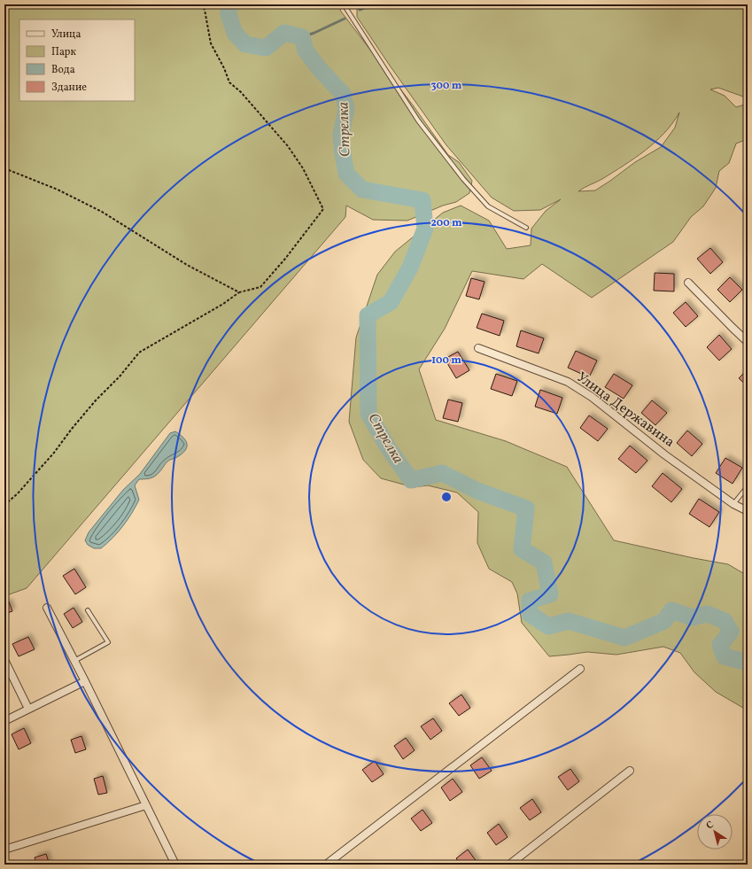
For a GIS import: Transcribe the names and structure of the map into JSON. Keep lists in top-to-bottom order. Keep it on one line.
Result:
{"streets":{"street":["Улица Державина"]},"water":["Стрелка"],"legend":["Улица","Парк","Вода","Здание"],"north":"top left","rings":["300 m","200 m","100 m"]}
